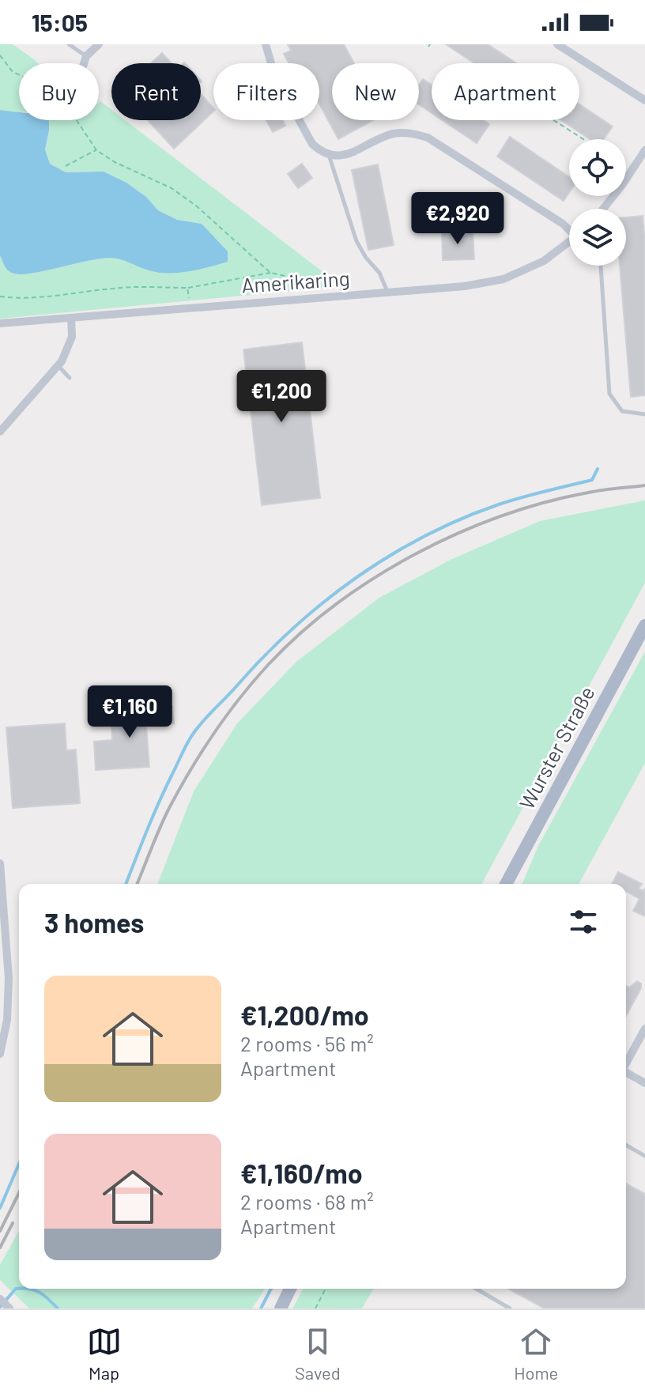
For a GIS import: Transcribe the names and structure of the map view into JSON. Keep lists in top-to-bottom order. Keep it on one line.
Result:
{"streets":{"main road":["Wurster Straße"],"street":["Amerikaring"]},"page":{"status":"15:05","chip":["Buy","Rent","Filters","New","Apartment"],"price":["€2,920","€1,200","€1,160"],"heading":"3 homes","list":[{"name":"€1,200/mo","note":"2 rooms · 56 m² · Apartment"},{"name":"€1,160/mo","note":"2 rooms · 68 m² · Apartment"}],"tabs":["Map","Saved","Home"]}}
